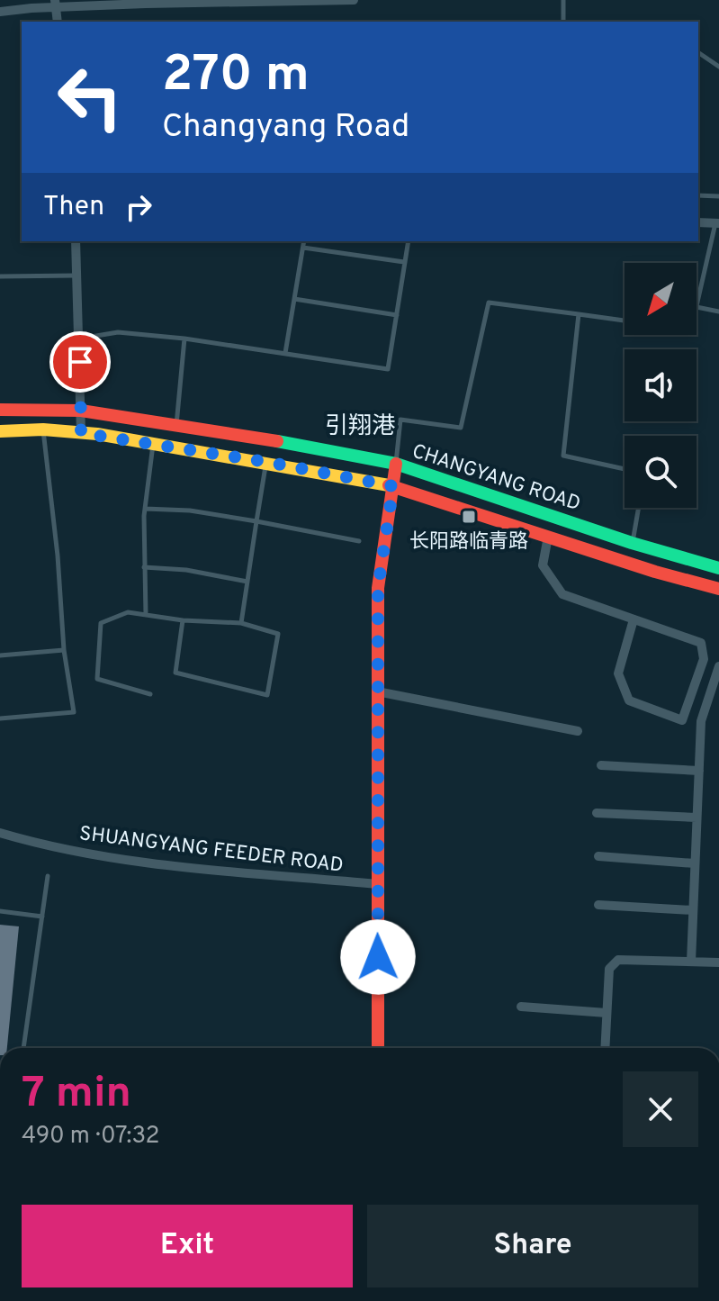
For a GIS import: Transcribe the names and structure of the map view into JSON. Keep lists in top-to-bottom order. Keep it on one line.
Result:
{"streets":{"main road":["CHANGYANG ROAD"],"street":["SHUANGYANG FEEDER ROAD"]},"districts":["引翔港"],"places":{"transit":["长阳路临青路"]},"north":"bottom left","page":{"turn":["270 m","Changyang Road"],"then":"Then","heading":["7 min","490 m · 07:32"],"buttons":["Exit","Share"]}}
